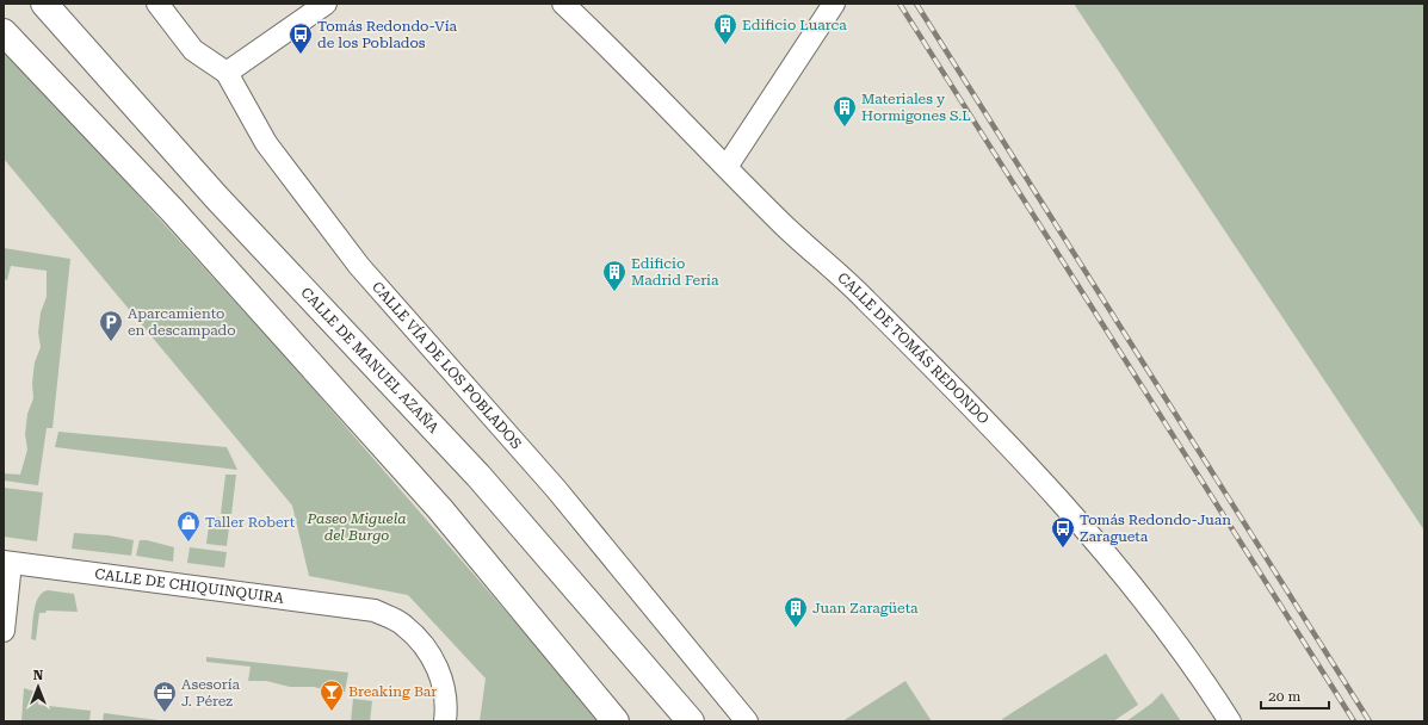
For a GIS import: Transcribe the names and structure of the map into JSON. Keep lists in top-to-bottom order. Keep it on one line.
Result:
{"streets":{"highway":["CALLE DE MANUEL AZAÑA"],"street":["CALLE DE TOMÁS REDONDO","CALLE VÍA DE LOS POBLADOS","CALLE DE CHIQUINQUIRA"]},"parks":["Paseo Miguela del Burgo"],"places":{"building":["Edificio Luarca","Materiales y Hormigones S.L","Edificio Madrid Feria","Juan Zaragüeta"],"bus stop":["Tomás Redondo-Vía de los Poblados","Tomás Redondo-Juan Zaragueta"],"parking":["Aparcamiento en descampado"],"shop":["Taller Robert"],"bar":["Breaking Bar"],"office":["Asesoría J. Pérez"]},"scale_bar":"20 m","north":"top"}
